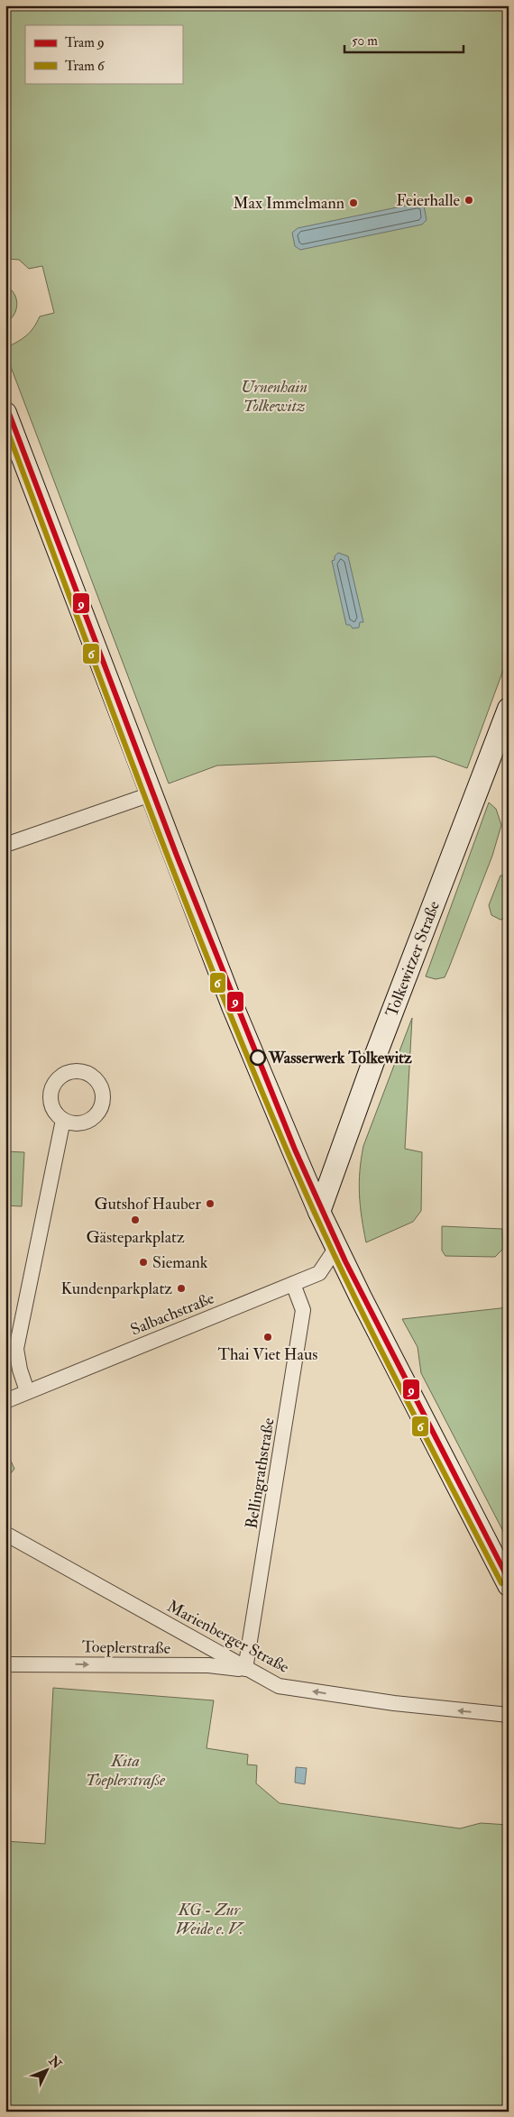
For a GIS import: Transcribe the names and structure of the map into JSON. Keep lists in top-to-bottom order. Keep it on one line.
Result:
{"streets":{"main road":["Tolkewitzer Straße"],"street":["Salbachstraße","Bellingrathstraße","Marienberger Straße","Toeplerstraße"]},"crossings":[["Salbachstraße","Bellingrathstraße"],["Bellingrathstraße","Marienberger Straße"],["Bellingrathstraße","Toeplerstraße"],["Marienberger Straße","Toeplerstraße"]],"one_way":["Marienberger Straße","Toeplerstraße"],"parks":["Urnenhain Tolkewitz","Kita Toeplerstraße","KG - Zur Weide e. V."],"places":["Feierhalle","Max Immelmann","Wasserwerk Tolkewitz","Gutshof Hauber","Gästeparkplatz","Siemank","Kundenparkplatz","Thai Viet Haus"],"lines":["tram line 9","tram line 6"],"legend":["Tram 9","Tram 6"],"scale_bar":"50 m","north":"top right"}
